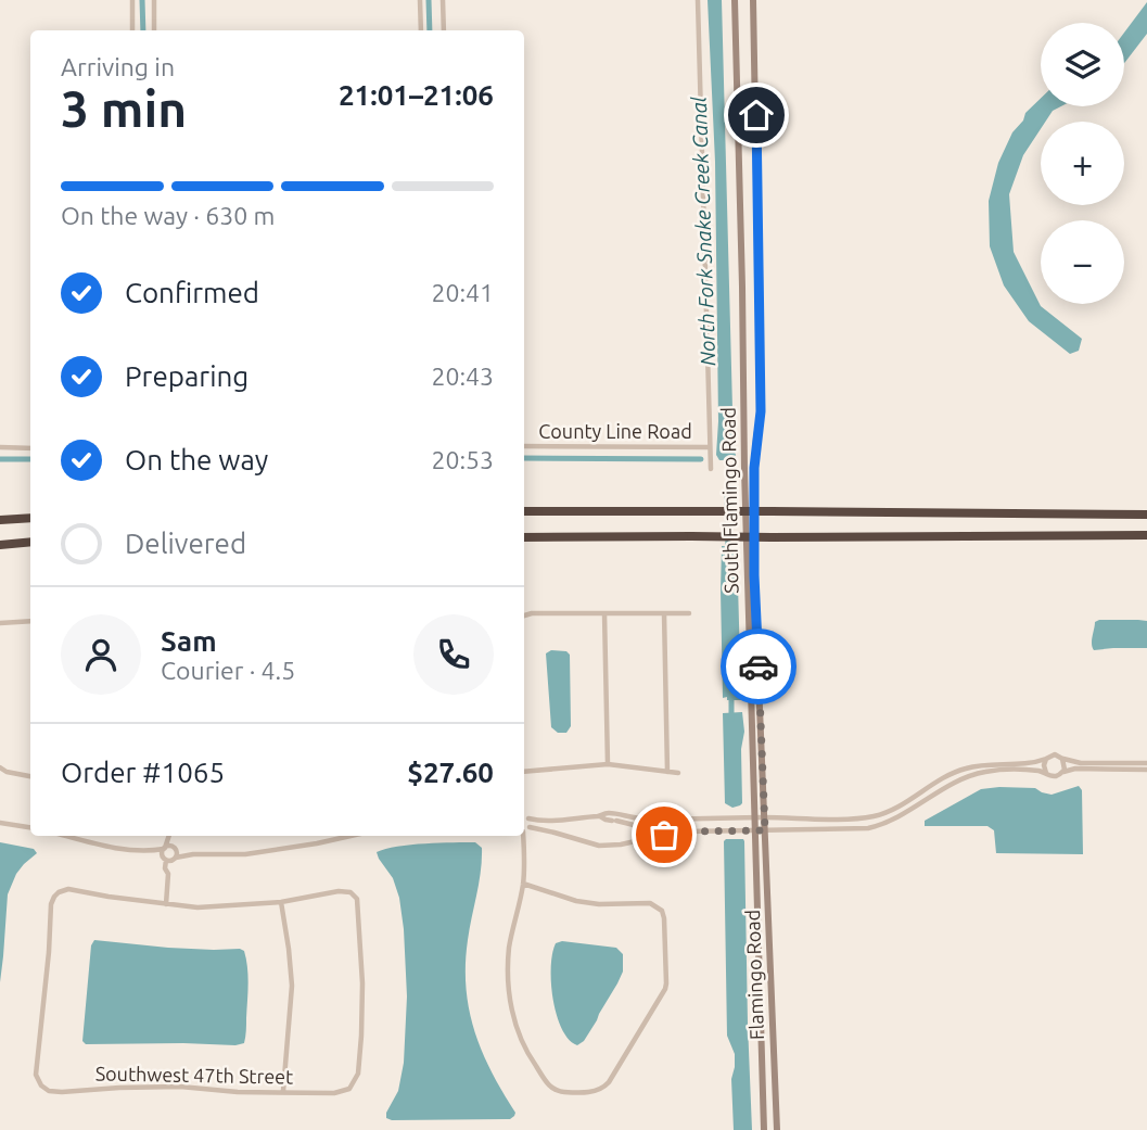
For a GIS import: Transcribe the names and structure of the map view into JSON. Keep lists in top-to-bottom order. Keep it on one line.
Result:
{"streets":{"main road":["South Flamingo Road","Flamingo Road"],"street":["County Line Road","Southwest 47th Street"]},"crossings":[["South Flamingo Road","Flamingo Road"]],"water":["North Fork Snake Creek Canal"],"page":{"map_buttons":["+","−"],"heading":["3 min","Arriving in","21:01–21:06"],"panel":["Sam","Courier · 4.5","Order #1065","$27.60"],"bar":"On the way · 630 m","list":[["Confirmed","20:41"],["Preparing","20:43"],["On the way","20:53"],"Delivered"]}}
